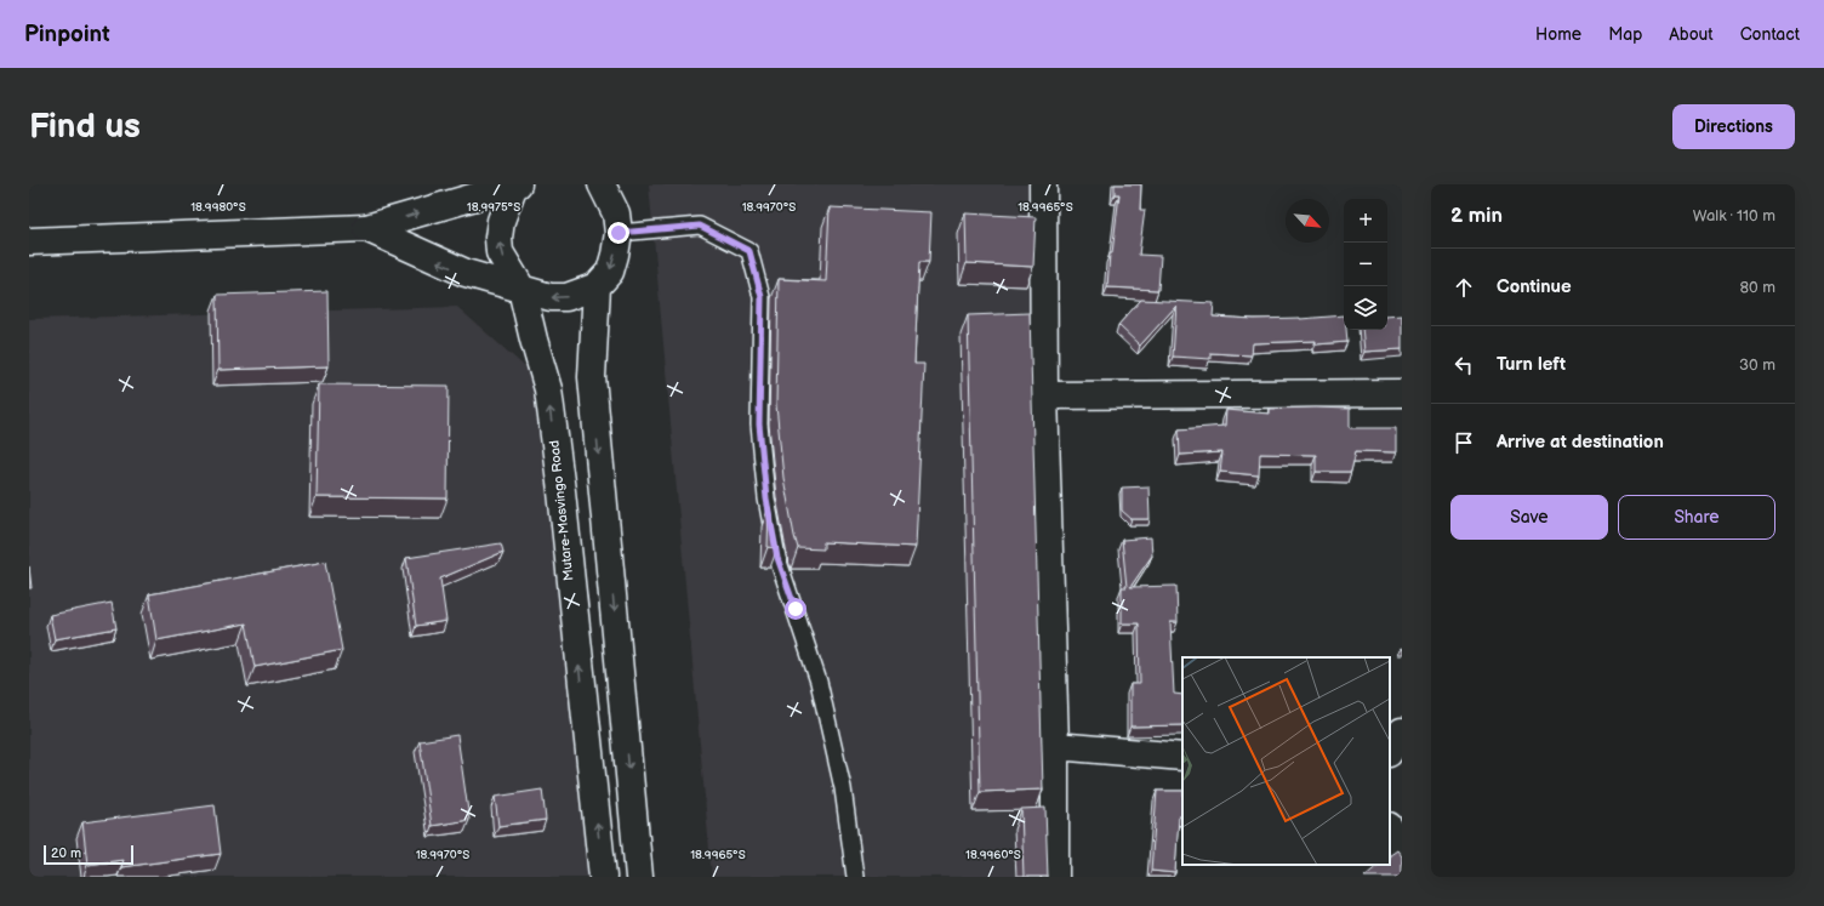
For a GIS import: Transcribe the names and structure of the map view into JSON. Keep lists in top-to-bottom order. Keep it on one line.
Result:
{"streets":{"main road":["Mutare-Masvingo Road"]},"scale_bar":"20 m","north":"bottom right","page":{"header":"Pinpoint","nav":["Home","Map","About","Contact"],"buttons":["Directions",["Save","Share"]],"title":"Find us","heading":["2 min","Walk · 110 m"],"map_buttons":["+","−"],"list":[["Continue","80 m"],["Turn left","30 m"],"Arrive at destination"],"scale":"20 m"},"coordinates":["18.9970°S","18.9980°S","18.9975°S","18.9965°S","18.9960°S"]}
